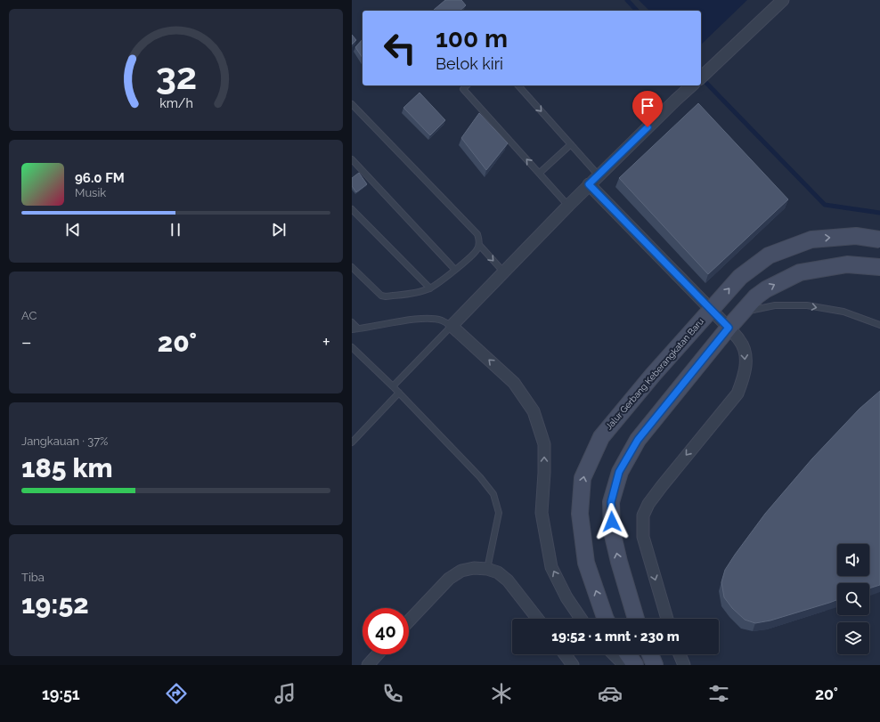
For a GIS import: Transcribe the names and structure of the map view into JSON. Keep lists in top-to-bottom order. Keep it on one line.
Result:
{"streets":{"street":["Jalur Gerbang Keberangkatan Baru"]},"one_way":["Jalur Gerbang Keberangkatan Baru"],"page":{"turn":["100 m","Belok kiri"],"song":["96.0 FM","Musik"],"tile":["AC",["Jangkauan · 37%","185 km"],["Tiba","19:52"]],"heat":["−","20°","+"],"limit":"40","trip":"19:52 · 1 mnt · 230 m","tabs":["19:51","20°"],"gauge":["32","km/h"]}}
